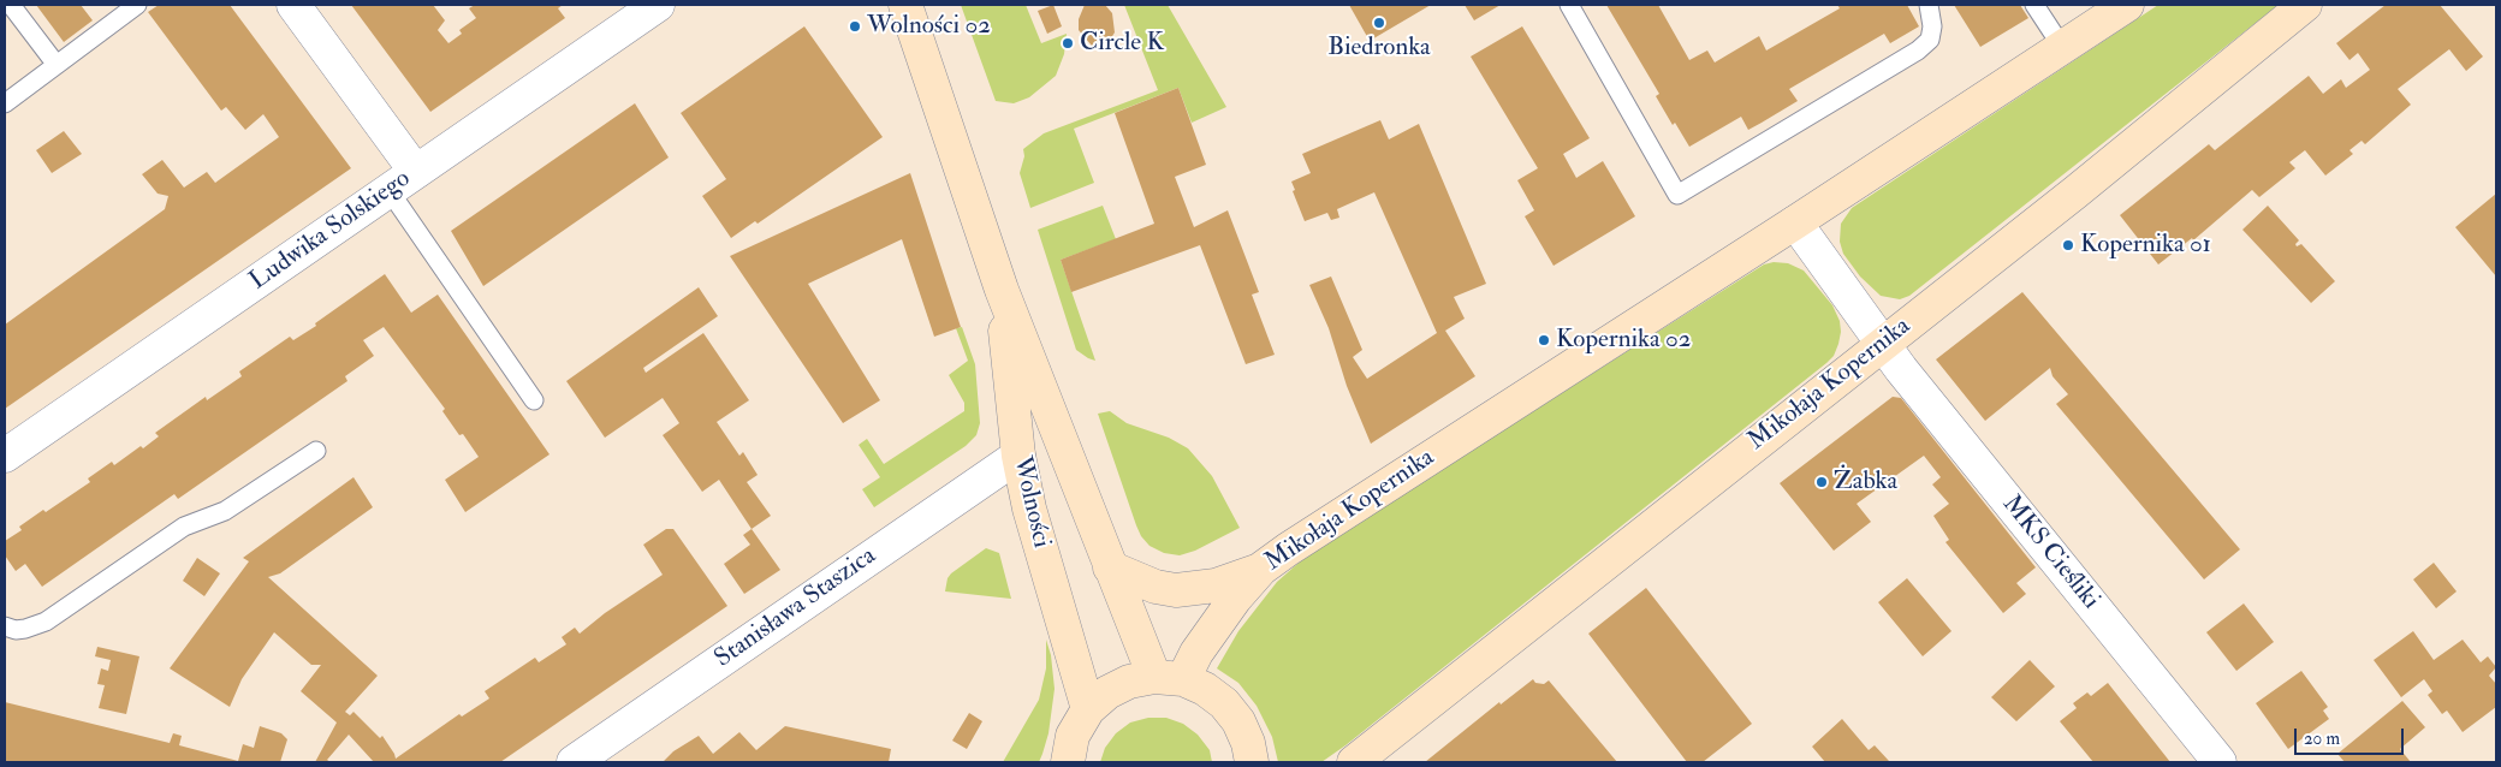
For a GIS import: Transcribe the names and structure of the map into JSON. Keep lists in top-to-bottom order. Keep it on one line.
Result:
{"streets":{"main road":["Mikołaja Kopernika","Wolności"],"street":["Ludwika Solskiego","MKS Cieśliki","Stanisława Staszica"]},"crossings":[["Mikołaja Kopernika","Wolności"],["Mikołaja Kopernika","MKS Cieśliki"],["Wolności","Stanisława Staszica"]],"places":["Biedronka","Wolności 02","Circle K","Kopernika 01","Kopernika 02","Żabka"],"scale_bar":"20 m"}
